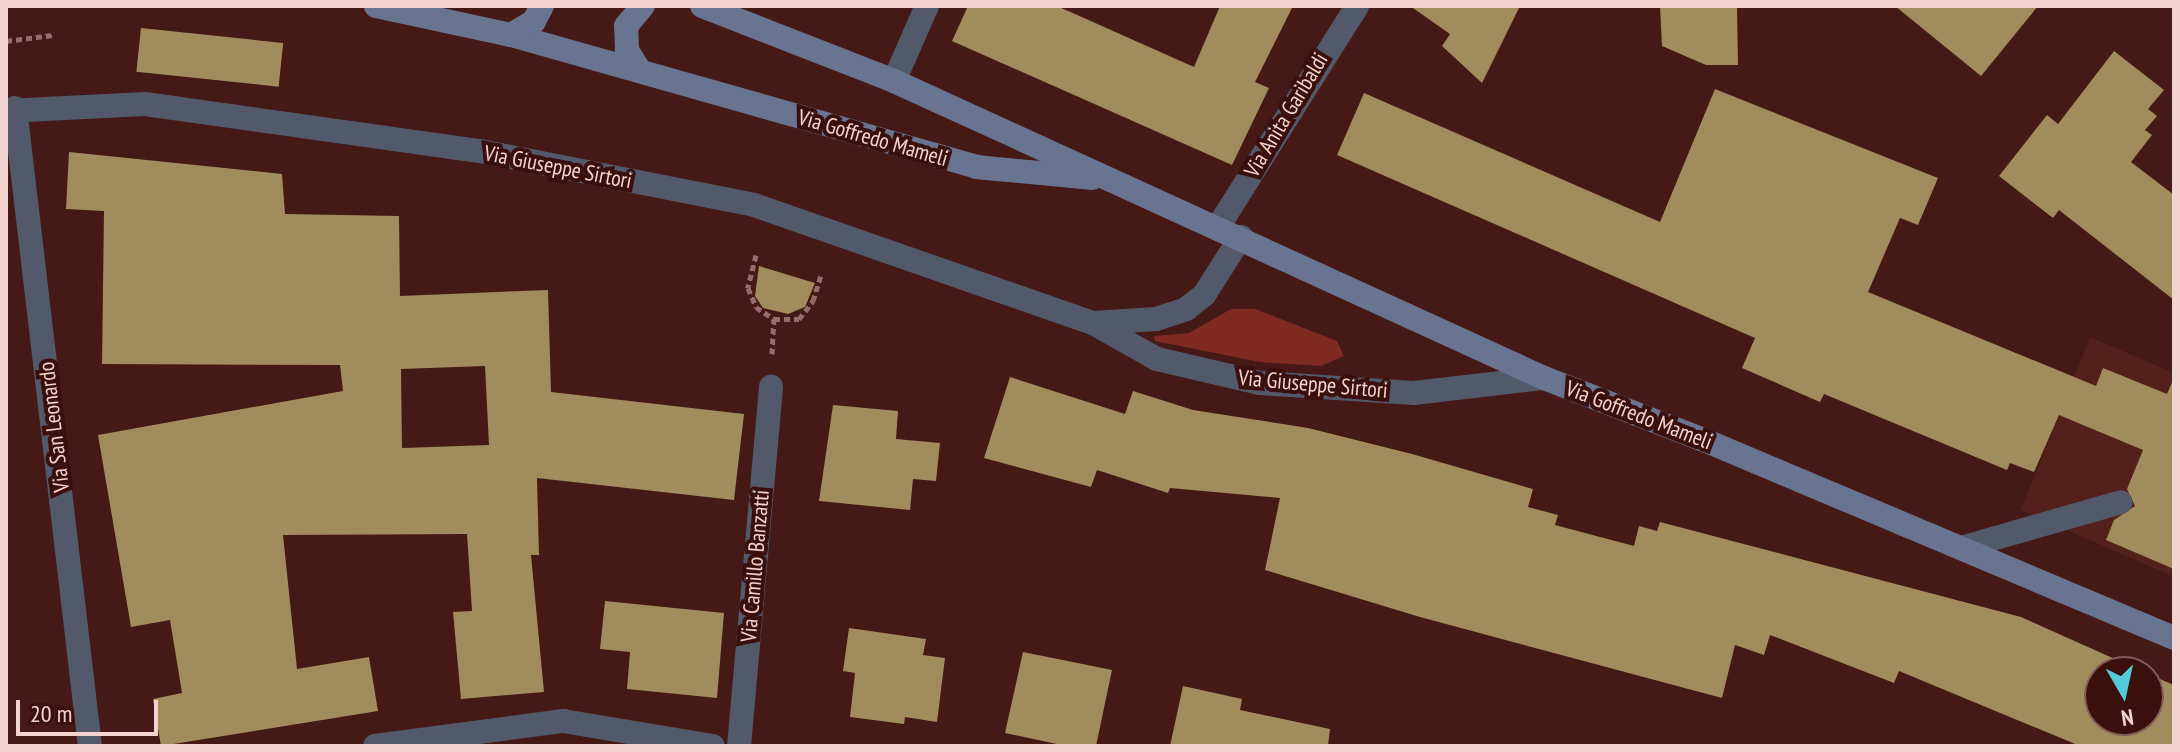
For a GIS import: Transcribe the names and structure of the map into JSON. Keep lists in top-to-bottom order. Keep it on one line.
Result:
{"streets":{"main road":["Via Goffredo Mameli"],"street":["Via Anita Garibaldi","Via Giuseppe Sirtori","Via San Leonardo","Via Camillo Banzatti"]},"crossings":[["Via Anita Garibaldi","Via Goffredo Mameli"],["Via Goffredo Mameli","Via Giuseppe Sirtori"],["Via Giuseppe Sirtori","Via San Leonardo"]],"scale_bar":"20 m","north":"bottom"}
